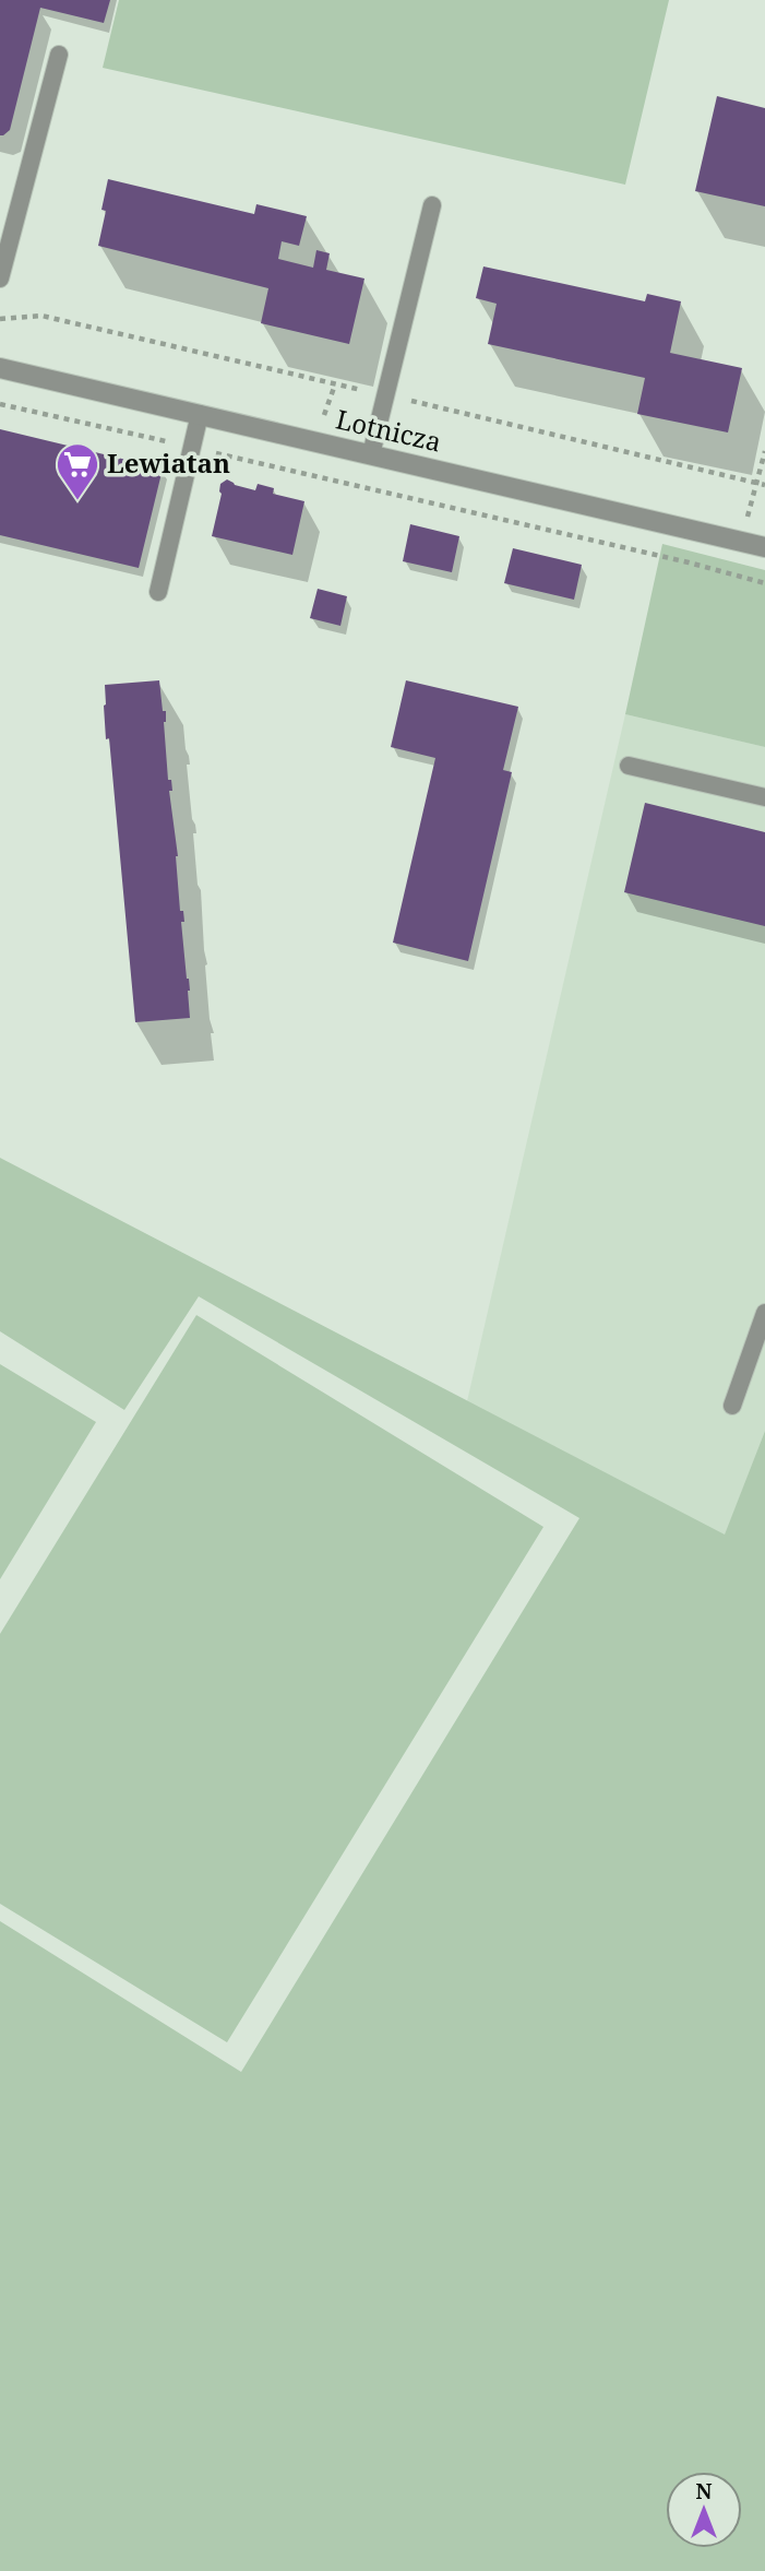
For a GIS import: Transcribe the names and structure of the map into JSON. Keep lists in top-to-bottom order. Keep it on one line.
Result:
{"streets":{"street":["Lotnicza"]},"places":{"supermarket":["Lewiatan"]},"north":"top"}
